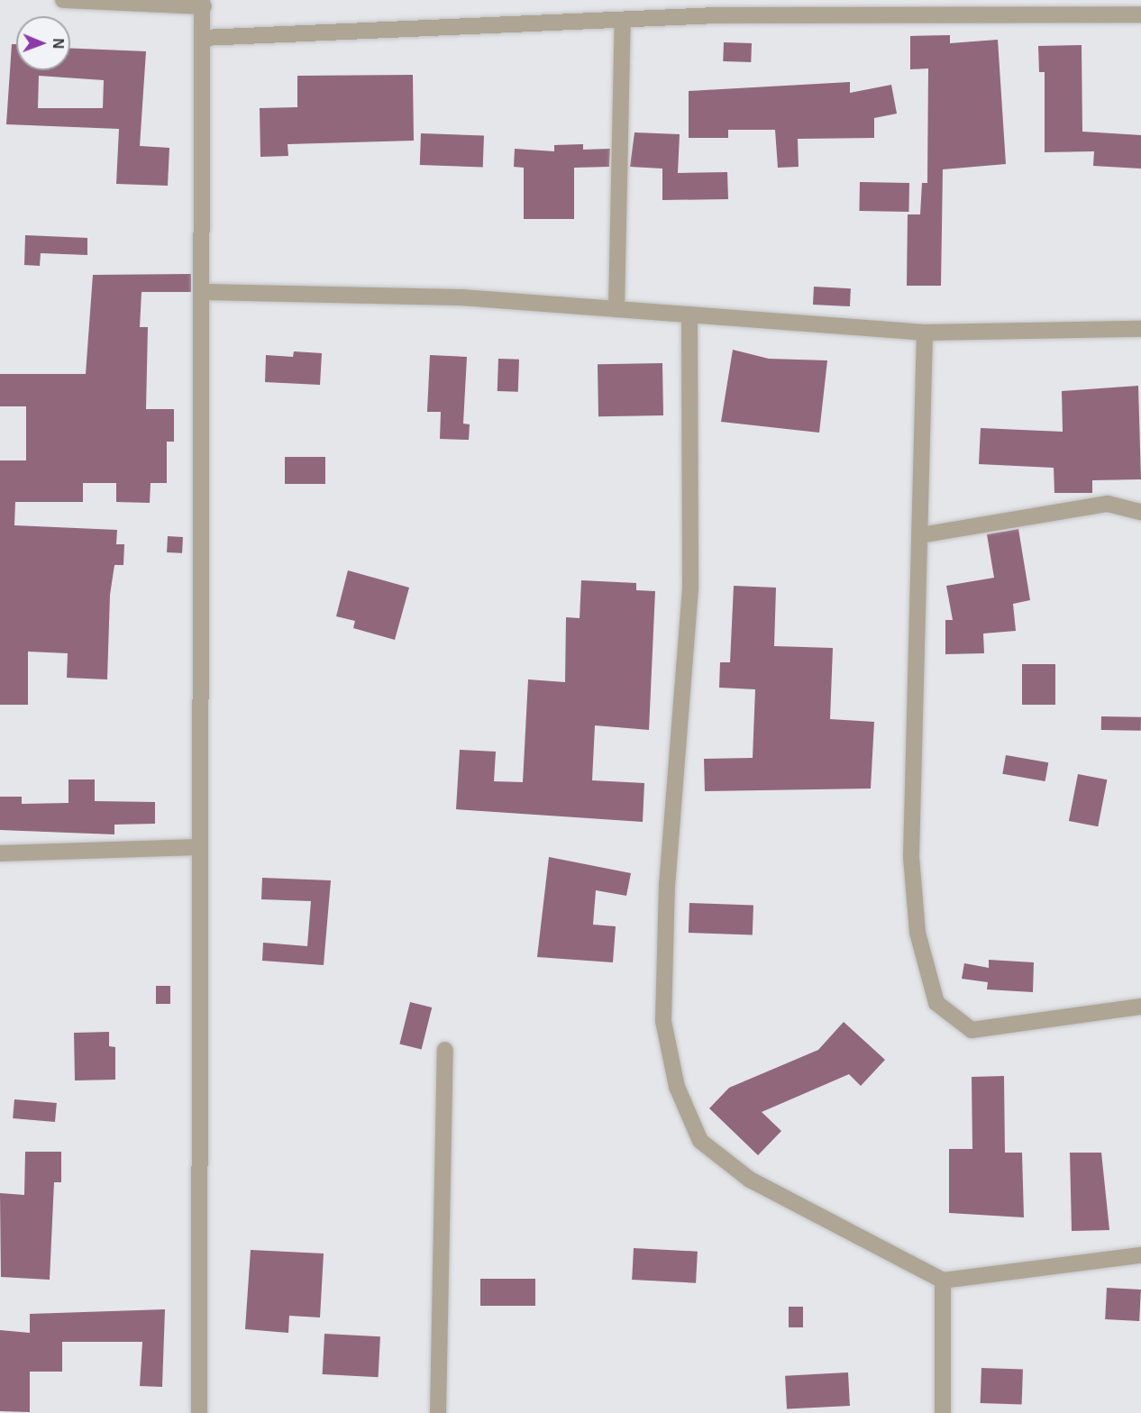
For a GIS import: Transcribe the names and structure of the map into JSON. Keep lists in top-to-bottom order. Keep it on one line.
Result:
{"north":"right"}
